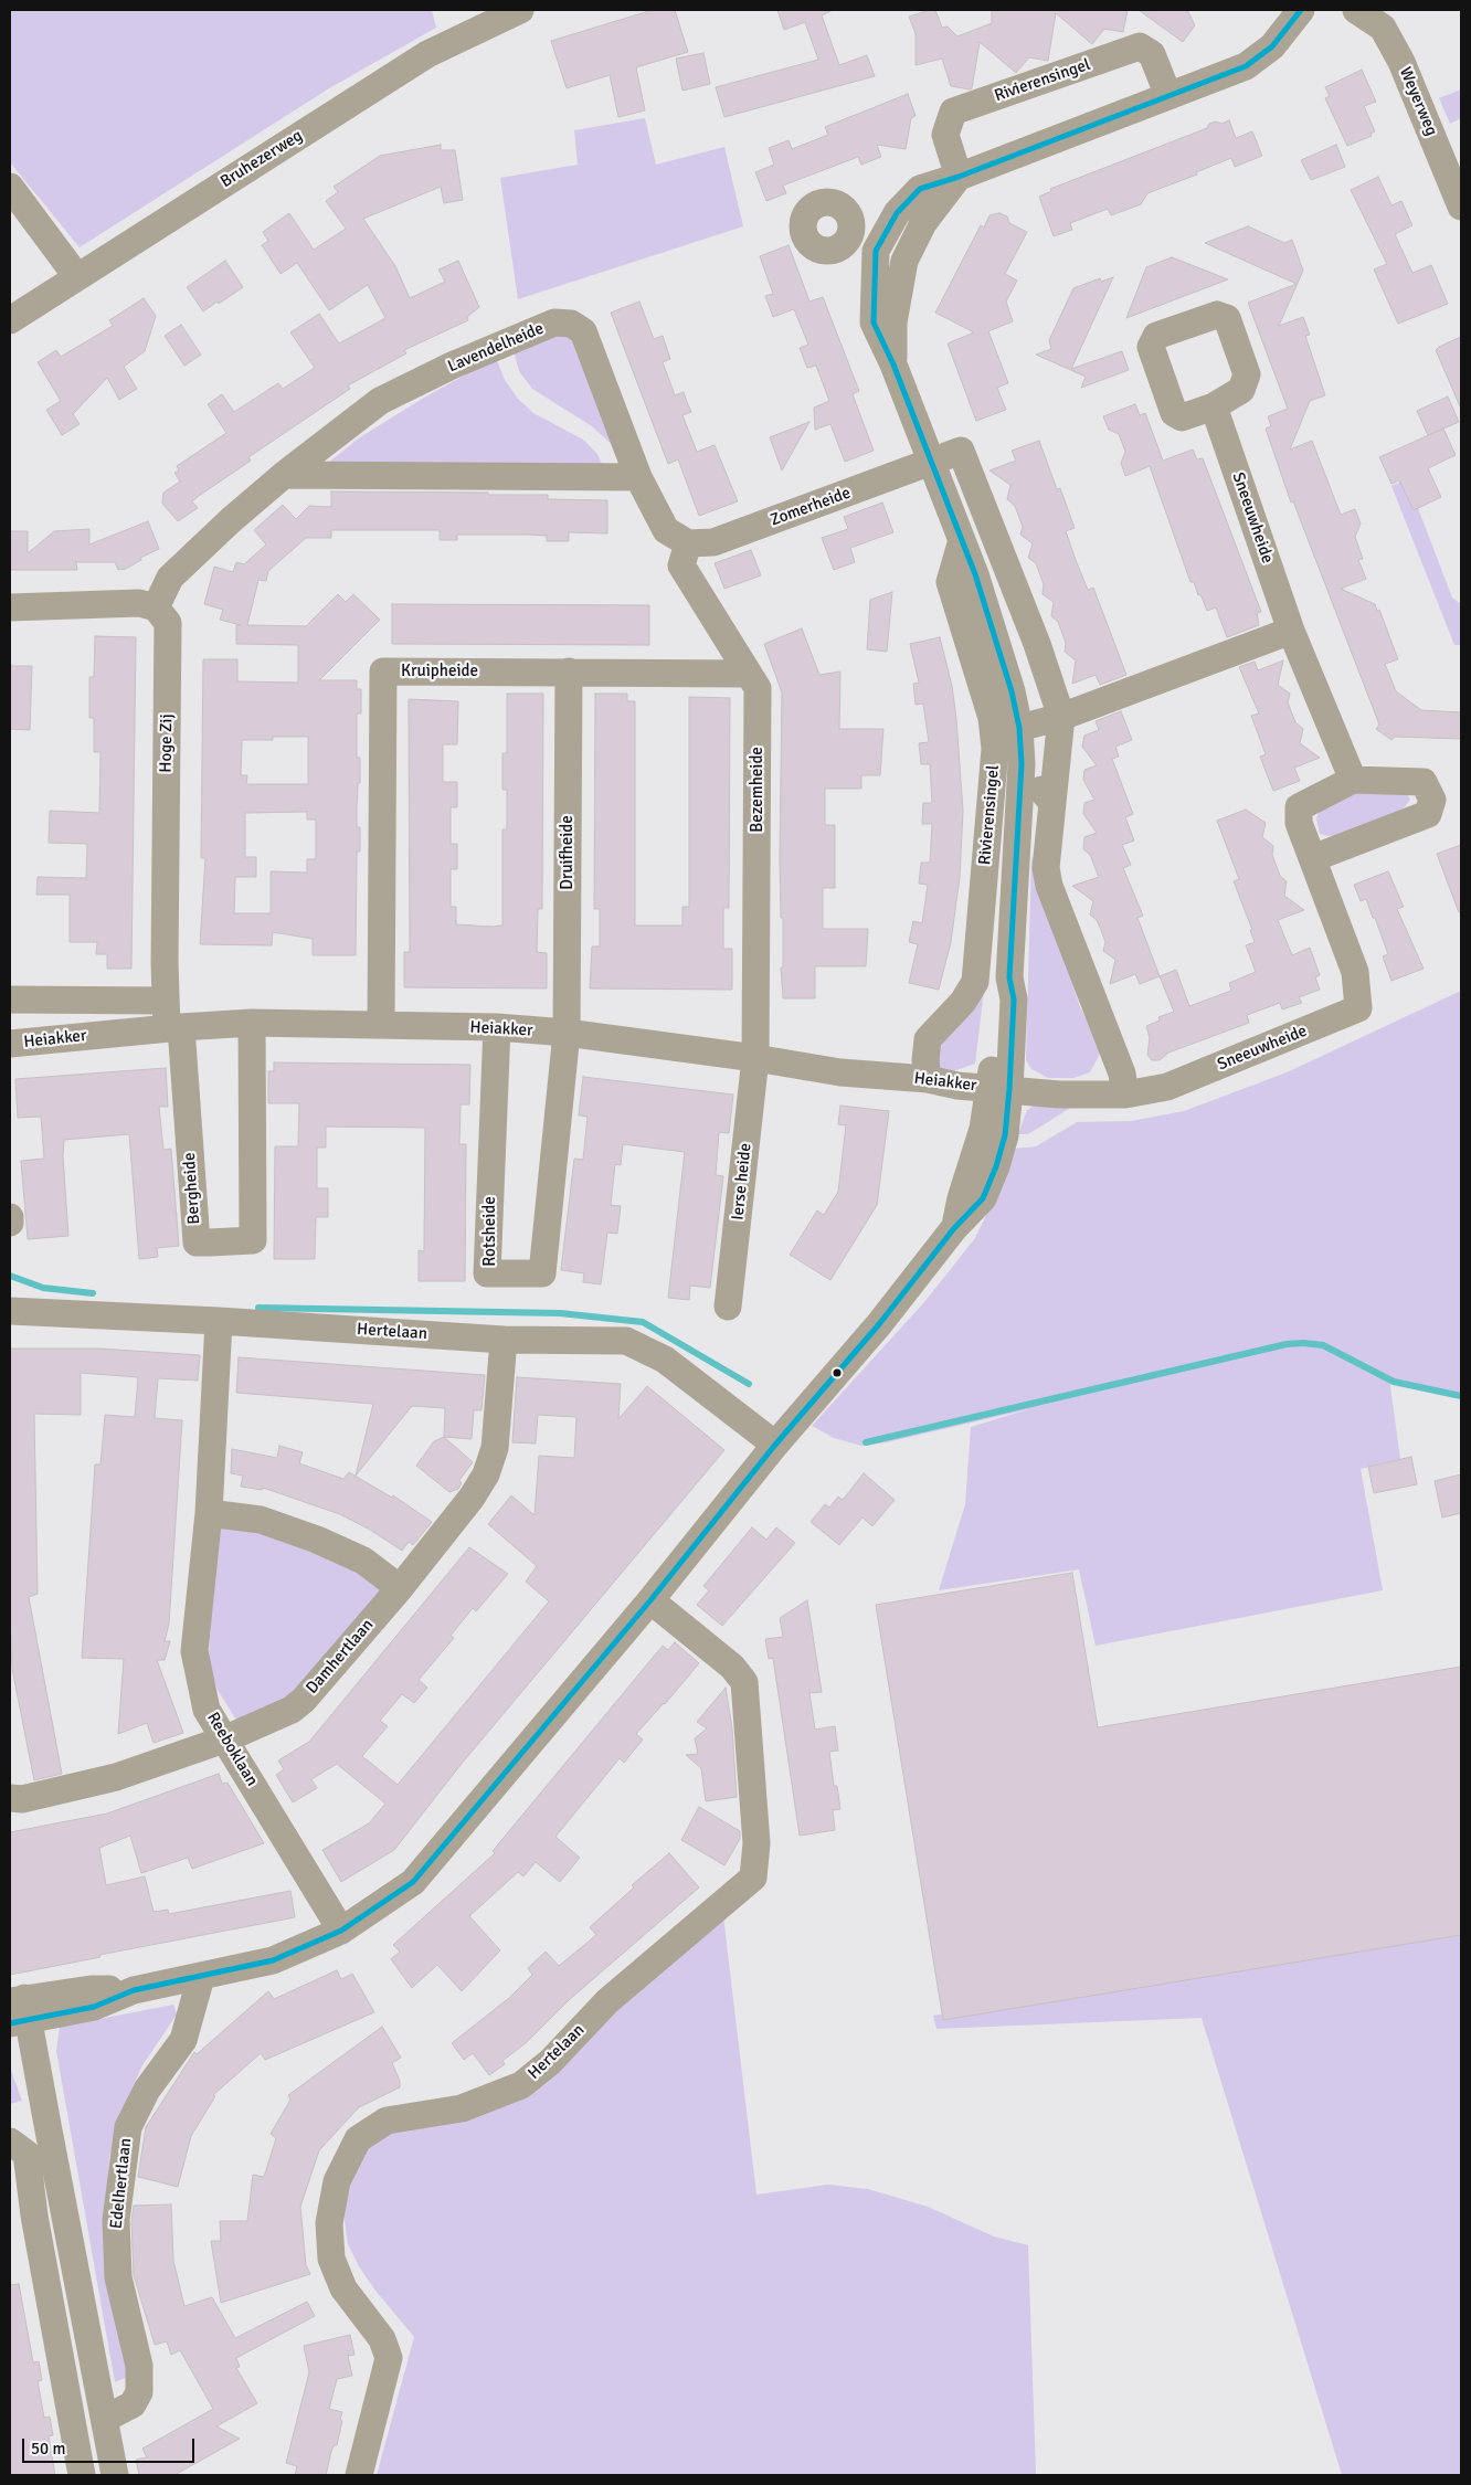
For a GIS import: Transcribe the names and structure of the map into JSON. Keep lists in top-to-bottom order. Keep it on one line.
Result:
{"streets":{"street":["Rivierensingel","Weyerweg","Bruhezerweg","Lavendelheide","Zomerheide","Sneeuwheide","Kruipheide","Hoge Zij","Bezemheide","Druifheide","Heiakker","Ierse heide","Bergheide","Rotsheide","Hertelaan","Damhertlaan","Reeboklaan","Edelhertlaan"]},"crossings":[["Rivierensingel","Zomerheide"],["Rivierensingel","Sneeuwheide"],["Rivierensingel","Heiakker"],["Rivierensingel","Hertelaan"],["Rivierensingel","Reeboklaan"],["Rivierensingel","Edelhertlaan"],["Lavendelheide","Zomerheide"],["Lavendelheide","Hoge Zij"],["Lavendelheide","Bezemheide"],["Zomerheide","Bezemheide"],["Sneeuwheide","Heiakker"],["Kruipheide","Bezemheide"],["Kruipheide","Druifheide"],["Kruipheide","Heiakker"],["Hoge Zij","Heiakker"],["Hoge Zij","Bergheide"],["Bezemheide","Heiakker"],["Bezemheide","Ierse heide"],["Druifheide","Heiakker"],["Druifheide","Rotsheide"],["Heiakker","Ierse heide"],["Heiakker","Bergheide"],["Heiakker","Rotsheide"],["Hertelaan","Damhertlaan"],["Hertelaan","Reeboklaan"],["Damhertlaan","Reeboklaan"]],"scale_bar":"50 m"}
